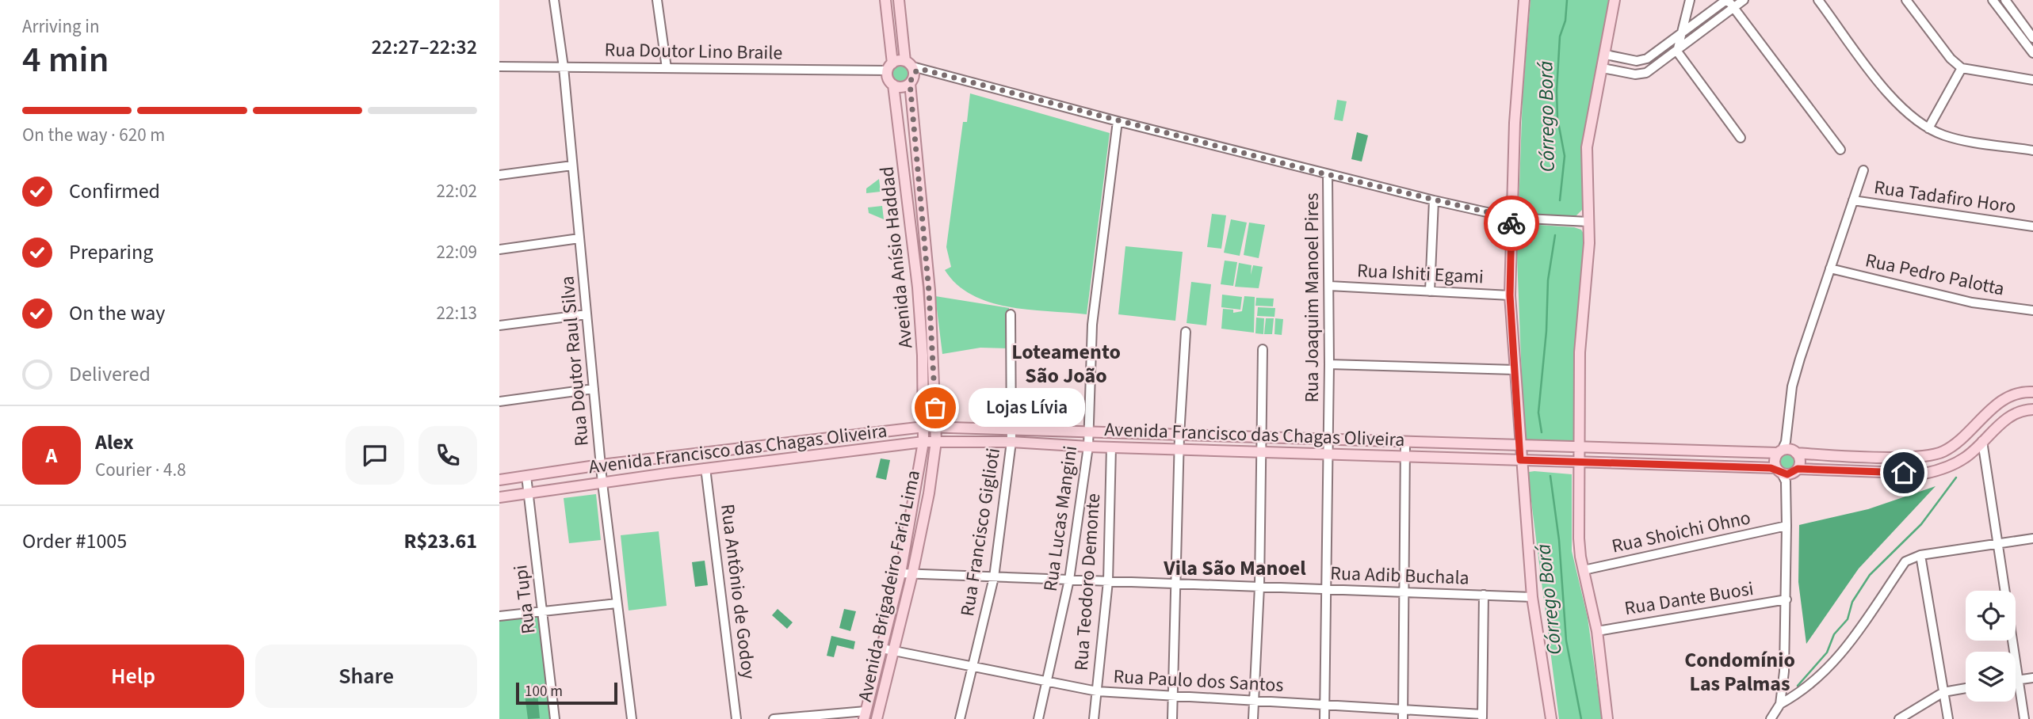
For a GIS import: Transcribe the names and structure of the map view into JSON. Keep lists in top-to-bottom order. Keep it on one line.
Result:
{"streets":{"main road":["Avenida Anísio Haddad","Avenida Francisco das Chagas Oliveira","Avenida Brigadeiro Faria Lima"],"street":["Rua Doutor Lino Braile","Rua Tadafiro Horo","Rua Ishiti Egami","Rua Pedro Palotta","Rua Joaquim Manoel Pires","Rua Doutor Raul Silva","Rua Lucas Mangini","Rua Francisco Giglioti","Rua Shoichi Ohno","Rua Adib Buchala","Rua Teodoro Demonte","Rua Antônio de Godoy","Rua Dante Buosi","Rua Tupi","Rua Paulo dos Santos"]},"crossings":[["Rua Doutor Lino Braile","Avenida Anísio Haddad"],["Rua Doutor Lino Braile","Rua Doutor Raul Silva"],["Avenida Anísio Haddad","Avenida Francisco das Chagas Oliveira"],["Avenida Anísio Haddad","Avenida Brigadeiro Faria Lima"],["Rua Ishiti Egami","Rua Joaquim Manoel Pires"],["Rua Joaquim Manoel Pires","Avenida Francisco das Chagas Oliveira"],["Rua Joaquim Manoel Pires","Rua Adib Buchala"],["Rua Joaquim Manoel Pires","Rua Paulo dos Santos"],["Rua Doutor Raul Silva","Avenida Francisco das Chagas Oliveira"],["Avenida Francisco das Chagas Oliveira","Rua Lucas Mangini"],["Avenida Francisco das Chagas Oliveira","Rua Francisco Giglioti"],["Avenida Francisco das Chagas Oliveira","Rua Teodoro Demonte"],["Avenida Francisco das Chagas Oliveira","Avenida Brigadeiro Faria Lima"],["Avenida Francisco das Chagas Oliveira","Rua Antônio de Godoy"],["Avenida Francisco das Chagas Oliveira","Rua Tupi"],["Rua Lucas Mangini","Rua Adib Buchala"],["Rua Lucas Mangini","Rua Paulo dos Santos"],["Rua Francisco Giglioti","Rua Adib Buchala"],["Rua Francisco Giglioti","Rua Paulo dos Santos"],["Rua Adib Buchala","Rua Teodoro Demonte"],["Rua Adib Buchala","Avenida Brigadeiro Faria Lima"],["Rua Teodoro Demonte","Rua Paulo dos Santos"],["Avenida Brigadeiro Faria Lima","Rua Paulo dos Santos"]],"districts":["Loteamento São João","Vila São Manoel","Condomínio Las Palmas"],"water":["Córrego Borá"],"places":["Lojas Lívia"],"scale_bar":"100 m","page":{"heading":["4 min","Arriving in","22:27–22:32"],"panel":["Alex","Courier · 4.8","Order #1005","R$23.61"],"bar":"On the way · 620 m","list":[["Confirmed","22:02"],["Preparing","22:09"],["On the way","22:13"],"Delivered"],"bubble":"Lojas Lívia","round":"A","buttons":["Help","Share"],"scale":"100 m"}}
